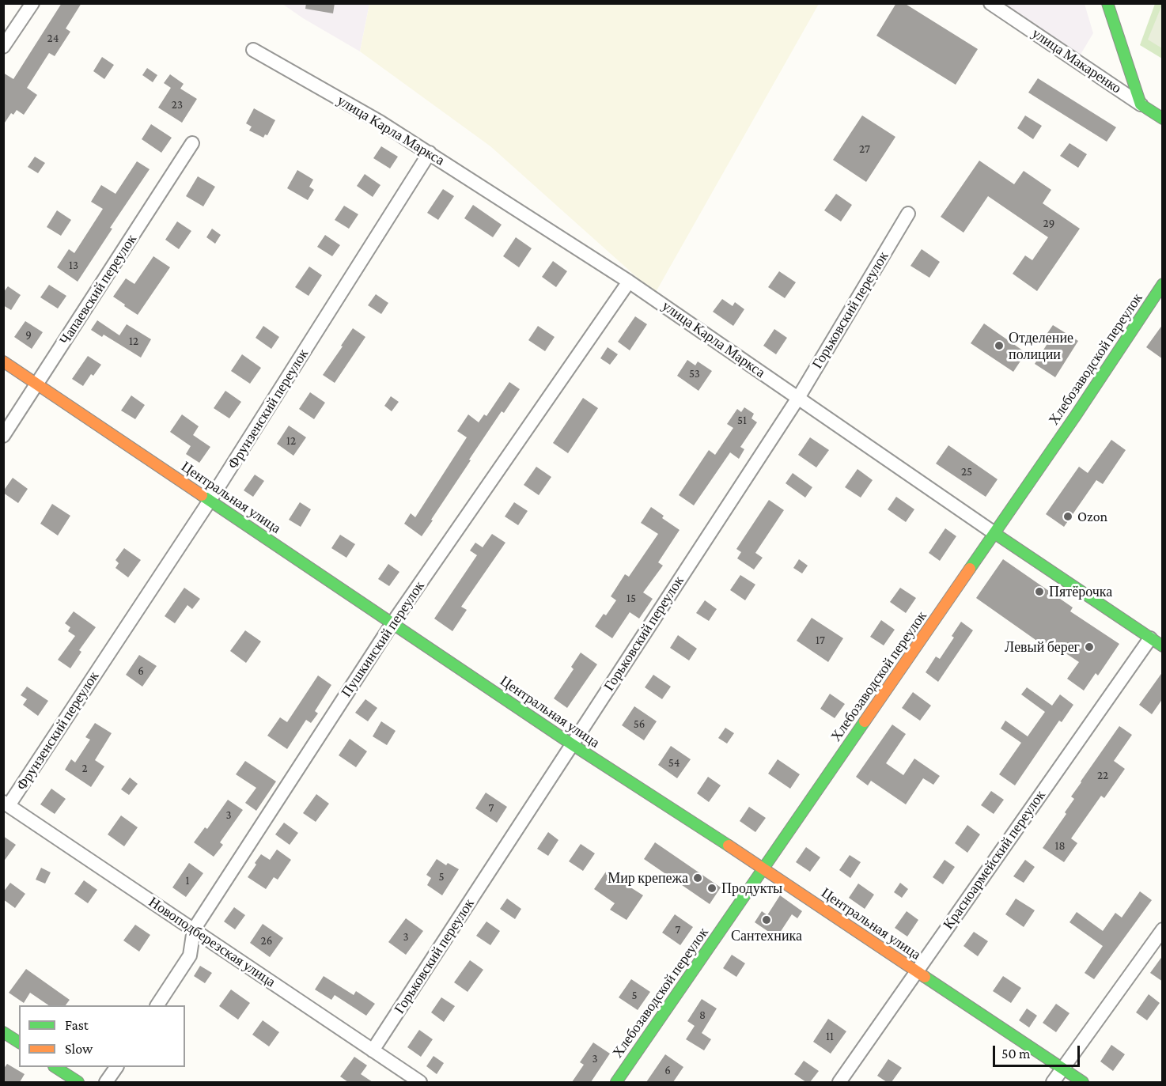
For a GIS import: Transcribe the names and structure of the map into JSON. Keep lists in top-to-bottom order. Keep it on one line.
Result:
{"streets":{"street":["улица Макаренко","улица Карла Маркса","Чапаевский переулок","Горьковский переулок","Хлебозаводской переулок","Фрунзенский переулок","Центральная улица","Пушкинский переулок","Красноармейский переулок","Новоподберезская улица"]},"crossings":[["улица Карла Маркса","Горьковский переулок"],["улица Карла Маркса","Хлебозаводской переулок"],["улица Карла Маркса","Фрунзенский переулок"],["улица Карла Маркса","Пушкинский переулок"],["улица Карла Маркса","Красноармейский переулок"],["Чапаевский переулок","Центральная улица"],["Горьковский переулок","Центральная улица"],["Горьковский переулок","Новоподберезская улица"],["Хлебозаводской переулок","Центральная улица"],["Фрунзенский переулок","Центральная улица"],["Фрунзенский переулок","Новоподберезская улица"],["Центральная улица","Пушкинский переулок"],["Центральная улица","Красноармейский переулок"],["Пушкинский переулок","Новоподберезская улица"]],"places":["Отделение полиции","Ozon","Пятёрочка","Левый берег","Мир крепежа","Продукты","Сантехника"],"house_numbers":["24","23","27","29","13","9","12","53","51","12","25","15","17","6","56","54","2","22","7","3","18","5","1","7","3","26","5","8","11","3","6"],"legend":["Fast","Slow"],"scale_bar":"50 m"}
